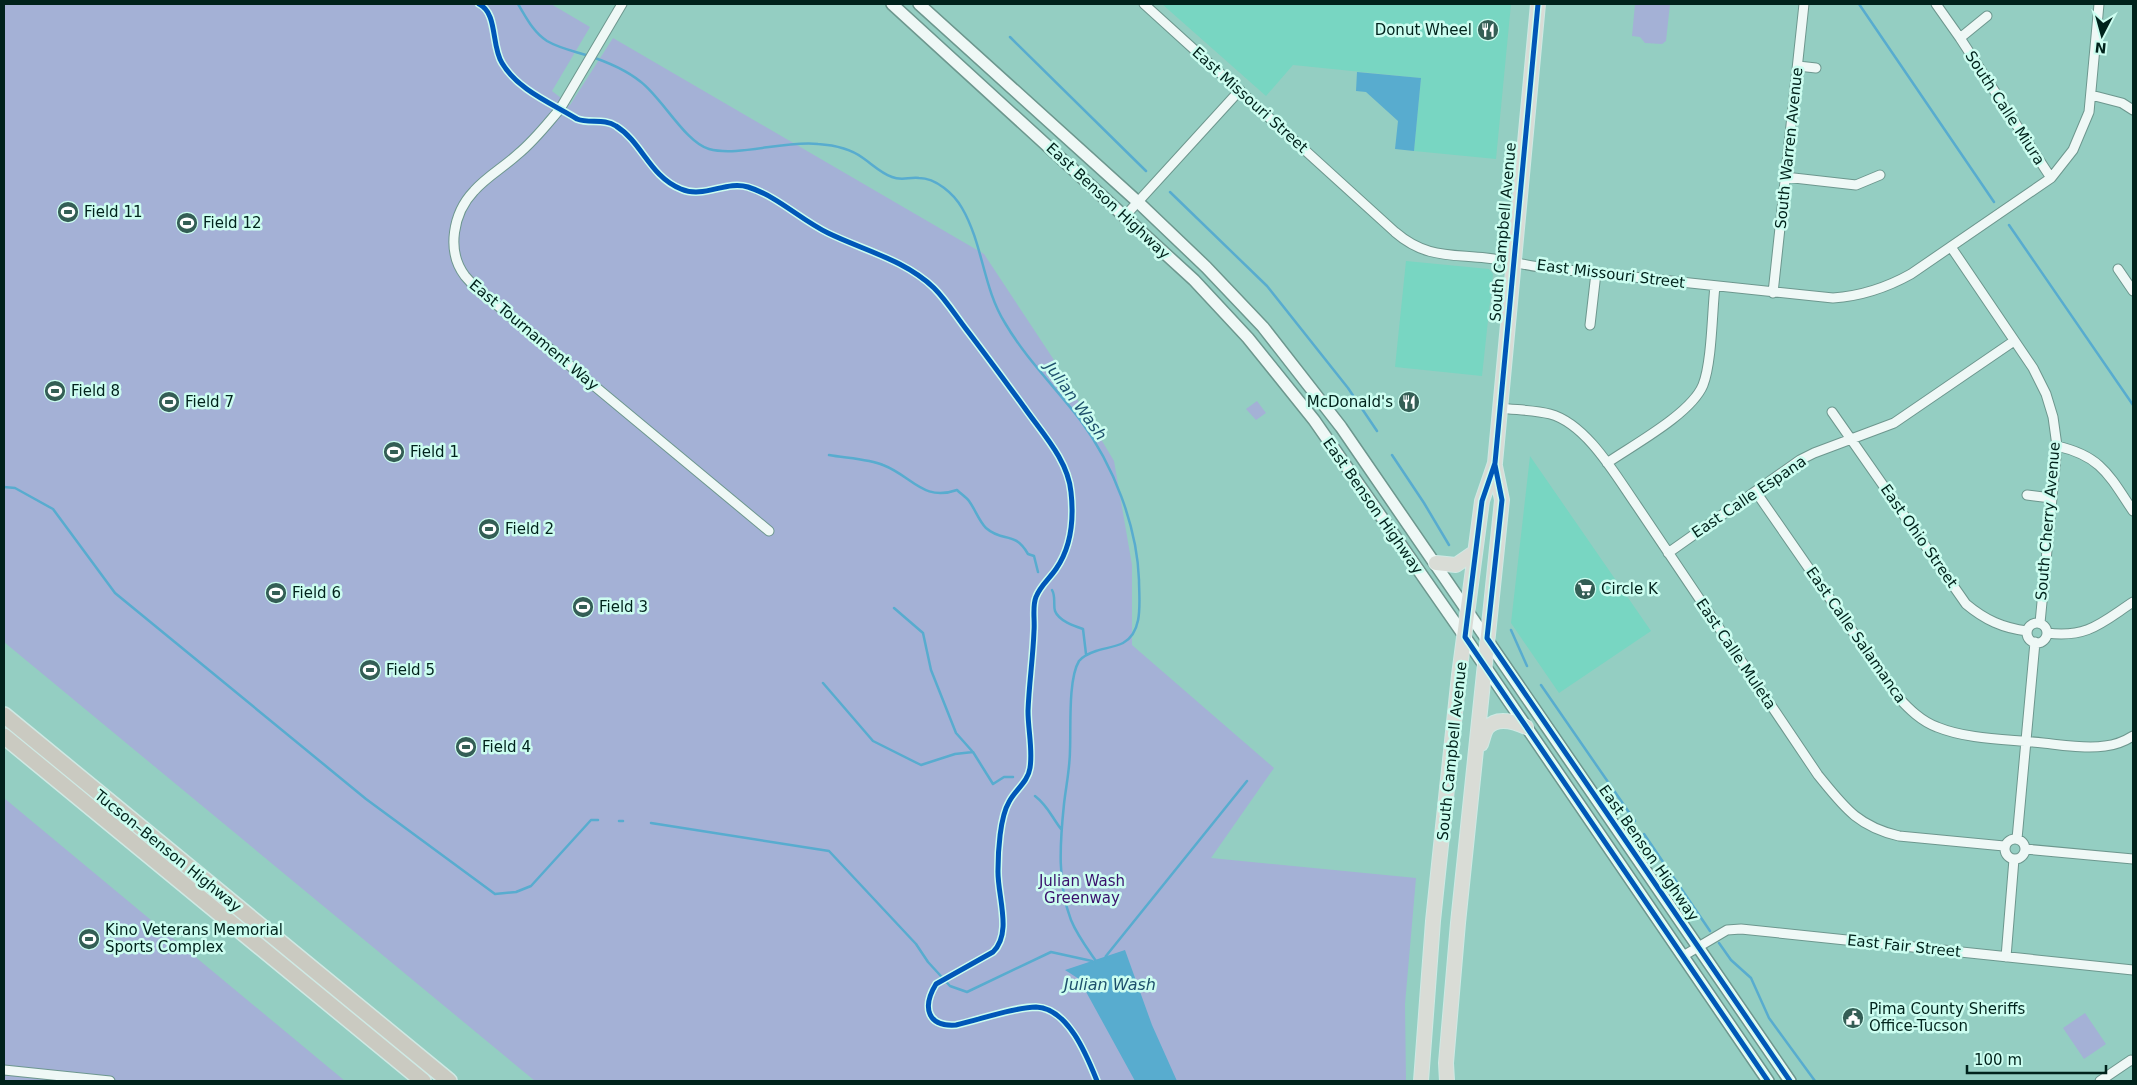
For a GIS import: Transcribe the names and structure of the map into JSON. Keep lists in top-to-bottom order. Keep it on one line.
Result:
{"streets":{"highway":["Tucson–Benson Highway"],"main road":["East Benson Highway","South Campbell Avenue"],"street":["East Missouri Street","South Calle Miura","South Warren Avenue","East Tournament Way","East Calle Espana","South Cherry Avenue","East Ohio Street","East Calle Salamanca","East Calle Muleta","East Fair Street"]},"crossings":[["East Missouri Street","South Warren Avenue"],["East Missouri Street","South Campbell Avenue"],["East Missouri Street","South Cherry Avenue"],["East Benson Highway","South Campbell Avenue"],["East Benson Highway","East Fair Street"],["South Campbell Avenue","East Calle Muleta"],["East Calle Espana","South Cherry Avenue"],["East Calle Espana","East Ohio Street"],["East Calle Espana","East Calle Salamanca"],["East Calle Espana","East Calle Muleta"],["South Cherry Avenue","East Ohio Street"]],"water":["Julian Wash"],"parks":["Julian Wash Greenway"],"places":{"restaurant":["Donut Wheel","McDonald's"],"sports":["Field 11","Field 12","Field 8","Field 7","Field 1","Field 2","Field 6","Field 3","Field 5","Field 4","Kino Veterans Memorial Sports Complex"],"supermarket":["Circle K"],"public building":["Pima County Sheriffs Office-Tucson"]},"scale_bar":"100 m","north":"bottom"}
